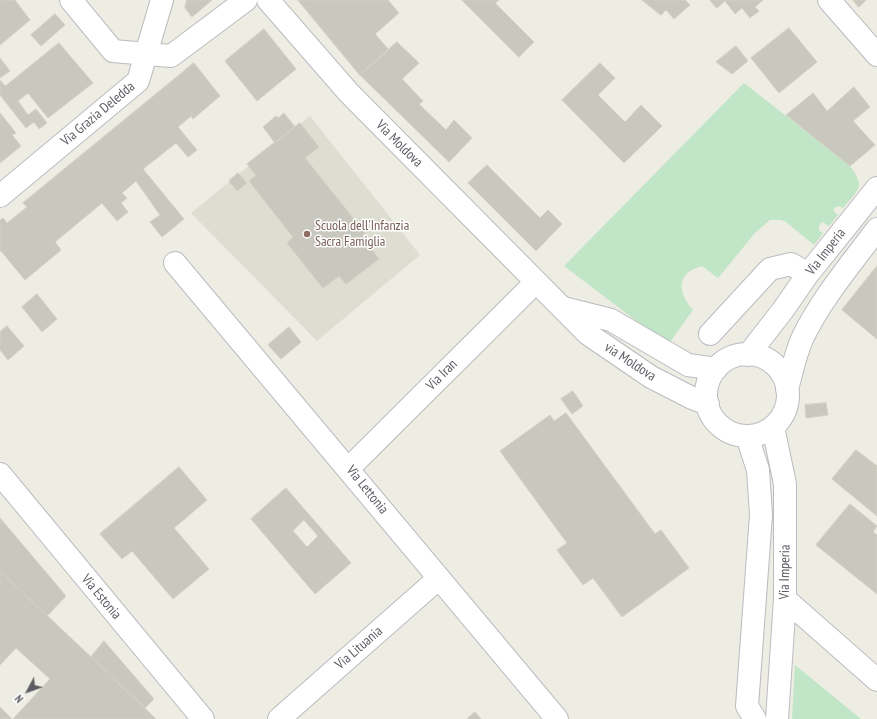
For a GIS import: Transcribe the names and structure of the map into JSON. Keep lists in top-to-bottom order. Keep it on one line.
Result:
{"streets":{"street":["Via Grazia Deledda","Via Moldova","Via Imperia","via Moldova","Via Iran","Via Lettonia","Via Estonia","Via Lituania"]},"crossings":[["Via Moldova","via Moldova"],["Via Moldova","Via Iran"],["Via Imperia","via Moldova"],["via Moldova","Via Iran"],["Via Iran","Via Lettonia"],["Via Lettonia","Via Lituania"]],"places":["Scuola dell'Infanzia Sacra Famiglia"],"north":"bottom left"}
